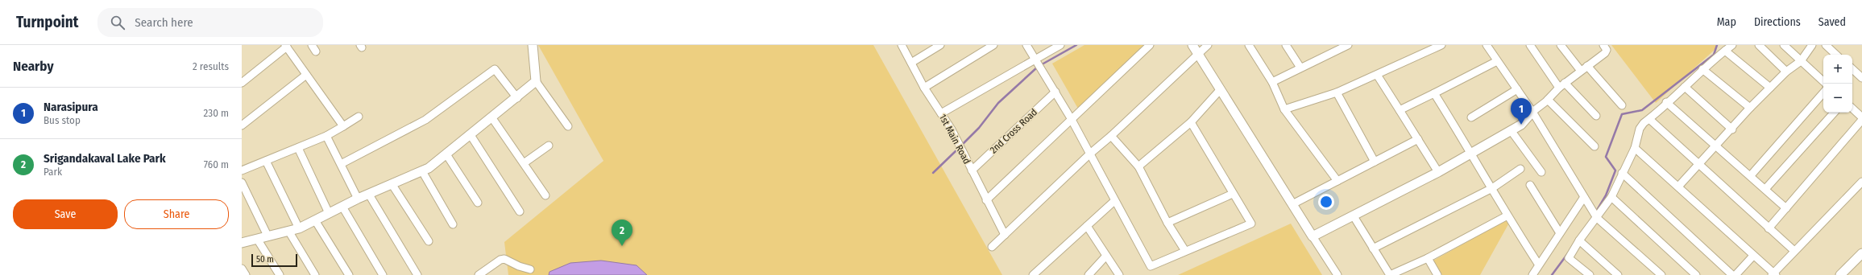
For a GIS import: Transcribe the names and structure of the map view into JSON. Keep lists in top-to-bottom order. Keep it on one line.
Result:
{"streets":{"street":["2nd Cross Road","1st Main Road"]},"crossings":[["2nd Cross Road","1st Main Road"]],"scale_bar":"50 m","page":{"header":"Turnpoint","search":"Search here","nav":["Map","Directions","Saved"],"heading":["Nearby","2 results"],"map_buttons":["+","−"],"list":[{"mark":"1","name":"Narasipura","note":"Bus stop","value":"230 m"},{"mark":"2","name":"Srigandakaval Lake Park","note":"Park","value":"760 m"}],"pins":["1","2"],"buttons":["Save","Share"],"scale":"50 m"}}
